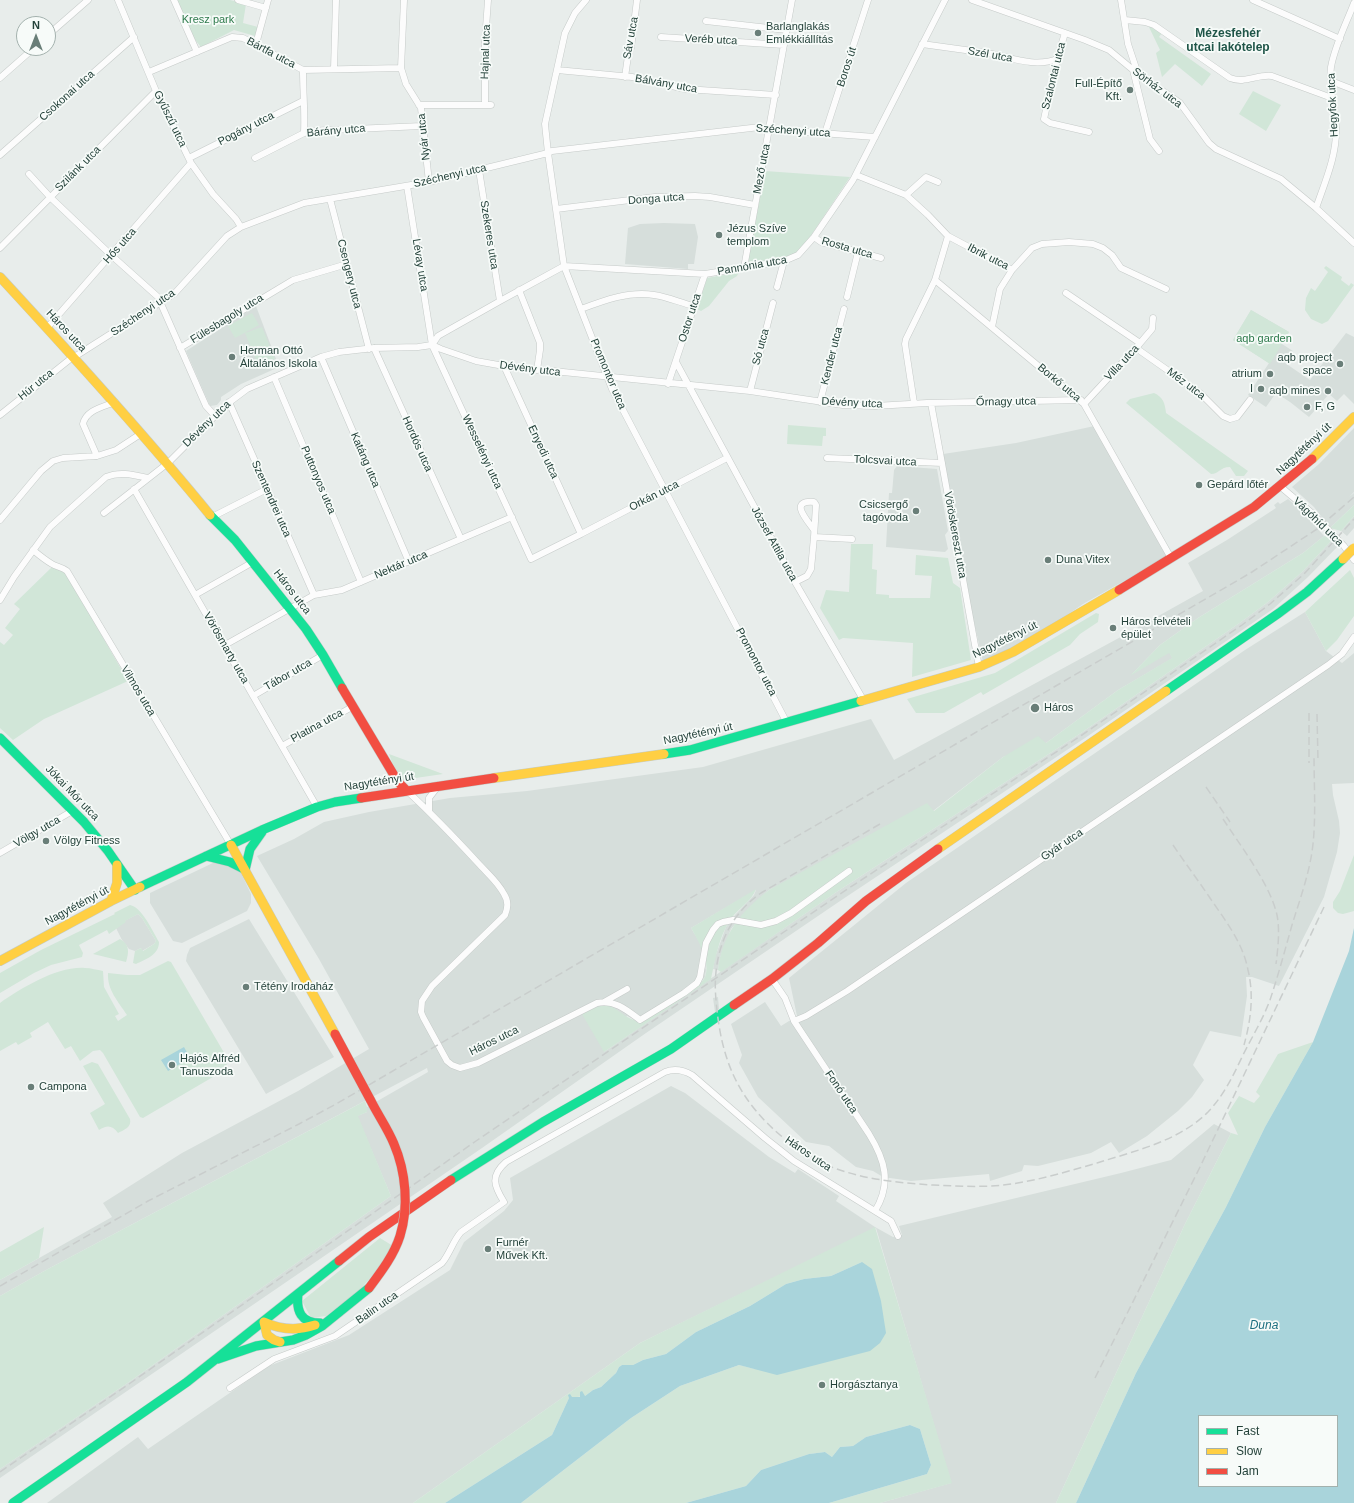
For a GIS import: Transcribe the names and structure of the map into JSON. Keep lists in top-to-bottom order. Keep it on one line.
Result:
{"streets":{"main road":["Háros utca","Nagytétényi út","Jókai Mór utca"],"street":["Sáv utca","Veréb utca","Hajnal utca","Bártfa utca","Szél utca","Boros út","Szalontai utca","Bálvány utca","Sörház utca","Csokonai utca","Hegyfok utca","Gyűszű utca","Pogány utca","Bárány utca","Széchenyi utca","Nyár utca","Szilánk utca","Mező utca","Donga utca","Szekeres utca","Hős utca","Rosta utca","Ibrik utca","Lévay utca","Pannónia utca","Csengery utca","Ostor utca","Fülesbagoly utca","Só utca","Kender utca","Villa utca","Dévény utca","Promontor utca","Borkő utca","Méz utca","Húr utca","Őrnagy utca","Hordós utca","Wesselényi utca","Enyedi utca","Katáng utca","Tolcsvai utca","Puttonyos utca","Orkán utca","Szentendrei utca","Vágóhíd utca","Vöröskereszt utca","József Attila utca","Nektár utca","Vörösmarty utca","Tábor utca","Vilmos utca","Platina utca","Völgy utca","Gyár utca","Fonó utca","Balin utca"]},"crossings":[["Sáv utca","Bálvány utca"],["Veréb utca","Mező utca"],["Hajnal utca","Nyár utca"],["Bártfa utca","Gyűszű utca"],["Bártfa utca","Nyár utca"],["Szél utca","Szalontai utca"],["Szél utca","Pannónia utca"],["Boros út","Széchenyi utca"],["Szalontai utca","Sörház utca"],["Bálvány utca","Mező utca"],["Bálvány utca","Promontor utca"],["Sörház utca","Hegyfok utca"],["Csokonai utca","Gyűszű utca"],["Gyűszű utca","Pogány utca"],["Gyűszű utca","Széchenyi utca"],["Gyűszű utca","Szilánk utca"],["Gyűszű utca","Hős utca"],["Pogány utca","Hős utca"],["Bárány utca","Nyár utca"],["Széchenyi utca","Nyár utca"],["Széchenyi utca","Mező utca"],["Széchenyi utca","Szekeres utca"],["Széchenyi utca","Lévay utca"],["Széchenyi utca","Pannónia utca"],["Széchenyi utca","Csengery utca"],["Széchenyi utca","Háros utca"],["Széchenyi utca","Promontor utca"],["Széchenyi utca","Húr utca"],["Mező utca","Donga utca"],["Mező utca","Pannónia utca"],["Donga utca","Promontor utca"],["Hős utca","Háros utca"],["Rosta utca","Pannónia utca"],["Ibrik utca","Pannónia utca"],["Lévay utca","Dévény utca"],["Lévay utca","Wesselényi utca"],["Pannónia utca","Ostor utca"],["Pannónia utca","Promontor utca"],["Csengery utca","Fülesbagoly utca"],["Csengery utca","Dévény utca"],["Csengery utca","Hordós utca"],["Ostor utca","Dévény utca"],["Fülesbagoly utca","Dévény utca"],["Háros utca","Dévény utca"],["Háros utca","Húr utca"],["Háros utca","Nagytétényi út"],["Háros utca","Nektár utca"],["Háros utca","Tábor utca"],["Háros utca","Platina utca"],["Háros utca","Fonó utca"],["Háros utca","Balin utca"],["Só utca","Dévény utca"],["Kender utca","Dévény utca"],["Villa utca","Borkő utca"],["Villa utca","Méz utca"],["Villa utca","Őrnagy utca"],["Dévény utca","Promontor utca"],["Dévény utca","Őrnagy utca"],["Dévény utca","Hordós utca"],["Dévény utca","Wesselényi utca"],["Dévény utca","Enyedi utca"],["Dévény utca","Katáng utca"],["Dévény utca","Puttonyos utca"],["Dévény utca","Szentendrei utca"],["Dévény utca","Vöröskereszt utca"],["Dévény utca","József Attila utca"],["Dévény utca","Vörösmarty utca"],["Promontor utca","Nagytétényi út"],["Promontor utca","Orkán utca"],["Borkő utca","Őrnagy utca"],["Borkő utca","Nagytétényi út"],["Őrnagy utca","Vöröskereszt utca"],["Hordós utca","Nektár utca"],["Nagytétényi út","Vágóhíd utca"],["Nagytétényi út","Vöröskereszt utca"],["Nagytétényi út","József Attila utca"],["Nagytétényi út","Vörösmarty utca"],["Nagytétényi út","Vilmos utca"],["Nagytétényi út","Jókai Mór utca"],["Wesselényi utca","Orkán utca"],["Wesselényi utca","Nektár utca"],["Enyedi utca","Orkán utca"],["Katáng utca","Nektár utca"],["Tolcsvai utca","Vöröskereszt utca"],["Puttonyos utca","Nektár utca"],["Orkán utca","József Attila utca"],["Szentendrei utca","Nektár utca"],["Nektár utca","Vörösmarty utca"],["Vörösmarty utca","Tábor utca"],["Vörösmarty utca","Platina utca"],["Jókai Mór utca","Völgy utca"],["Gyár utca","Fonó utca"]],"districts":["Mézesfehér utcai lakótelep"],"water":["Duna"],"parks":["Kresz park","aqb garden"],"places":["Barlanglakás Emlékkiállítás","Full-Építő Kft.","Jézus Szíve templom","Herman Ottó Általános Iskola","aqb project space","atrium","I","aqb mines","F, G","Gepárd lőtér","Csicsergő tagóvoda","Duna Vitex","Háros felvételi épület","Háros","Völgy Fitness","Tétény Irodaház","Hajós Alfréd Tanuszoda","Campona","Furnér Művek Kft.","Horgásztanya"],"legend":["Fast","Slow","Jam"],"north":"top"}
